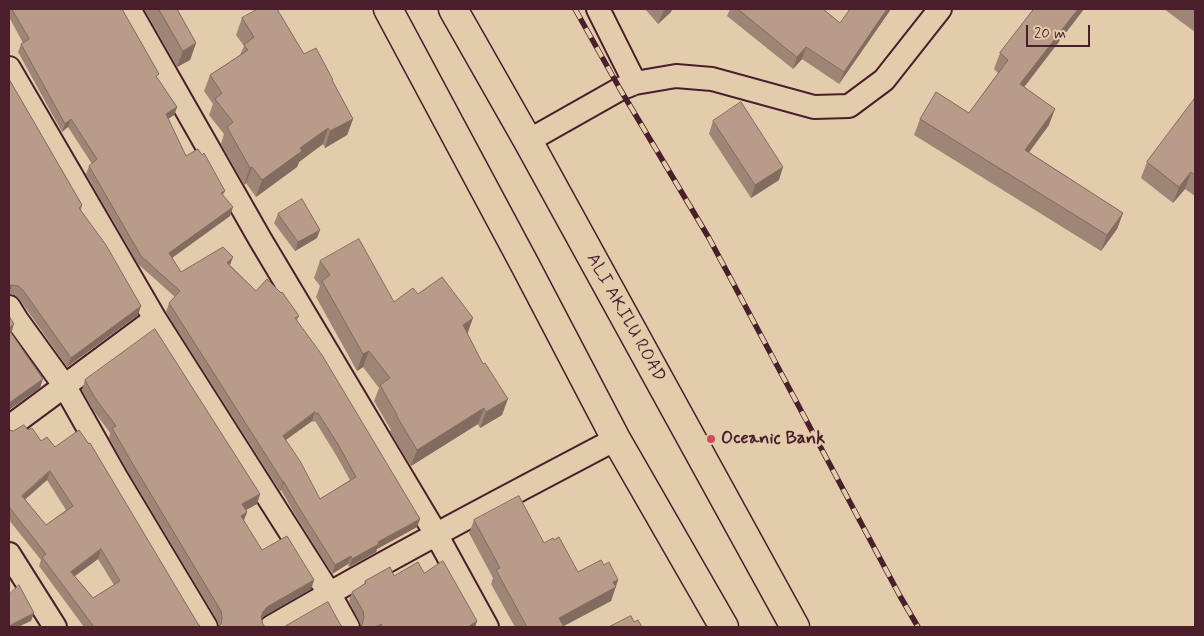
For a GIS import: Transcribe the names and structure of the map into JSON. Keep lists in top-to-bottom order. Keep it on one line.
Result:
{"streets":{"main road":["ALI AKILU ROAD"]},"places":["Oceanic Bank"],"scale_bar":"20 m"}
